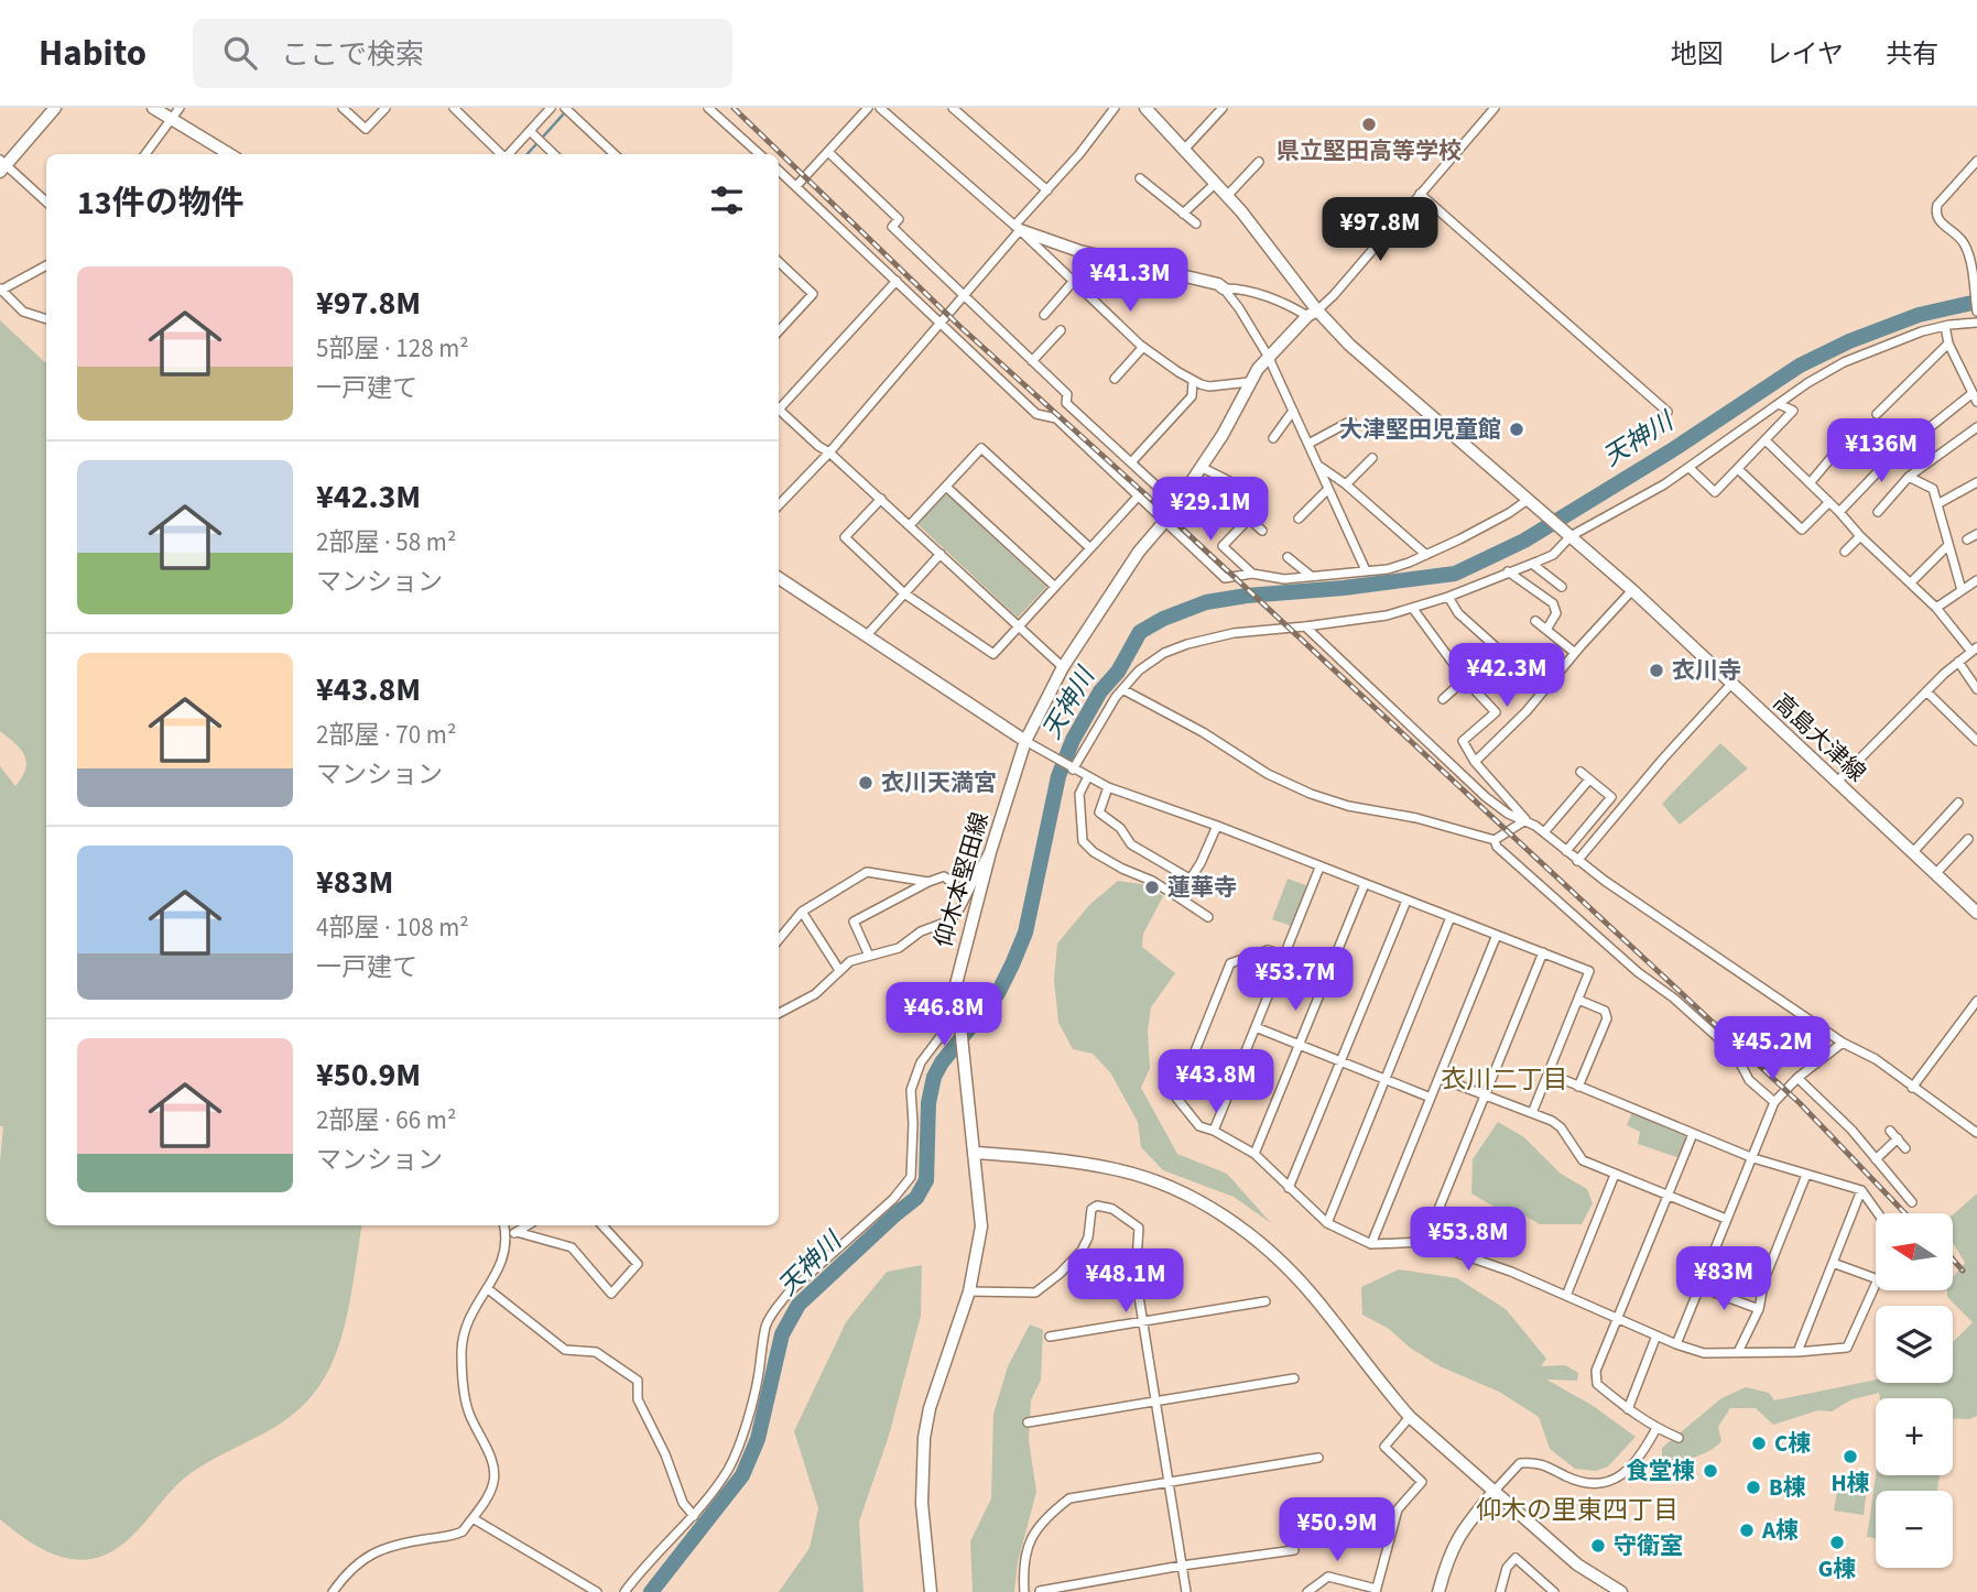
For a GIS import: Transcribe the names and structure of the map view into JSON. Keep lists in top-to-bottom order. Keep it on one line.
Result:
{"streets":{"main road":["高島大津線","仰木本堅田線"]},"districts":["衣川二丁目","仰木の里東四丁目"],"water":["天神川"],"places":["県立堅田高等学校","大津堅田児童館","衣川寺","衣川天満宮","蓮華寺","C棟","H棟","食堂棟","B棟","A棟","G棟","守衛室"],"north":"left","page":{"header":"Habito","search":"ここで検索","nav":["地図","レイヤ","共有"],"heading":"13件の物件","price":["¥97.8M","¥41.3M","¥136M","¥29.1M","¥42.3M","¥53.7M","¥46.8M","¥45.2M","¥43.8M","¥53.8M","¥83M","¥48.1M","¥50.9M"],"list":[{"name":"¥97.8M","note":"5部屋 · 128 m² · 一戸建て"},{"name":"¥42.3M","note":"2部屋 · 58 m² · マンション"},{"name":"¥43.8M","note":"2部屋 · 70 m² · マンション"},{"name":"¥83M","note":"4部屋 · 108 m² · 一戸建て"},{"name":"¥50.9M","note":"2部屋 · 66 m² · マンション"}],"map_buttons":["+","−"]}}
